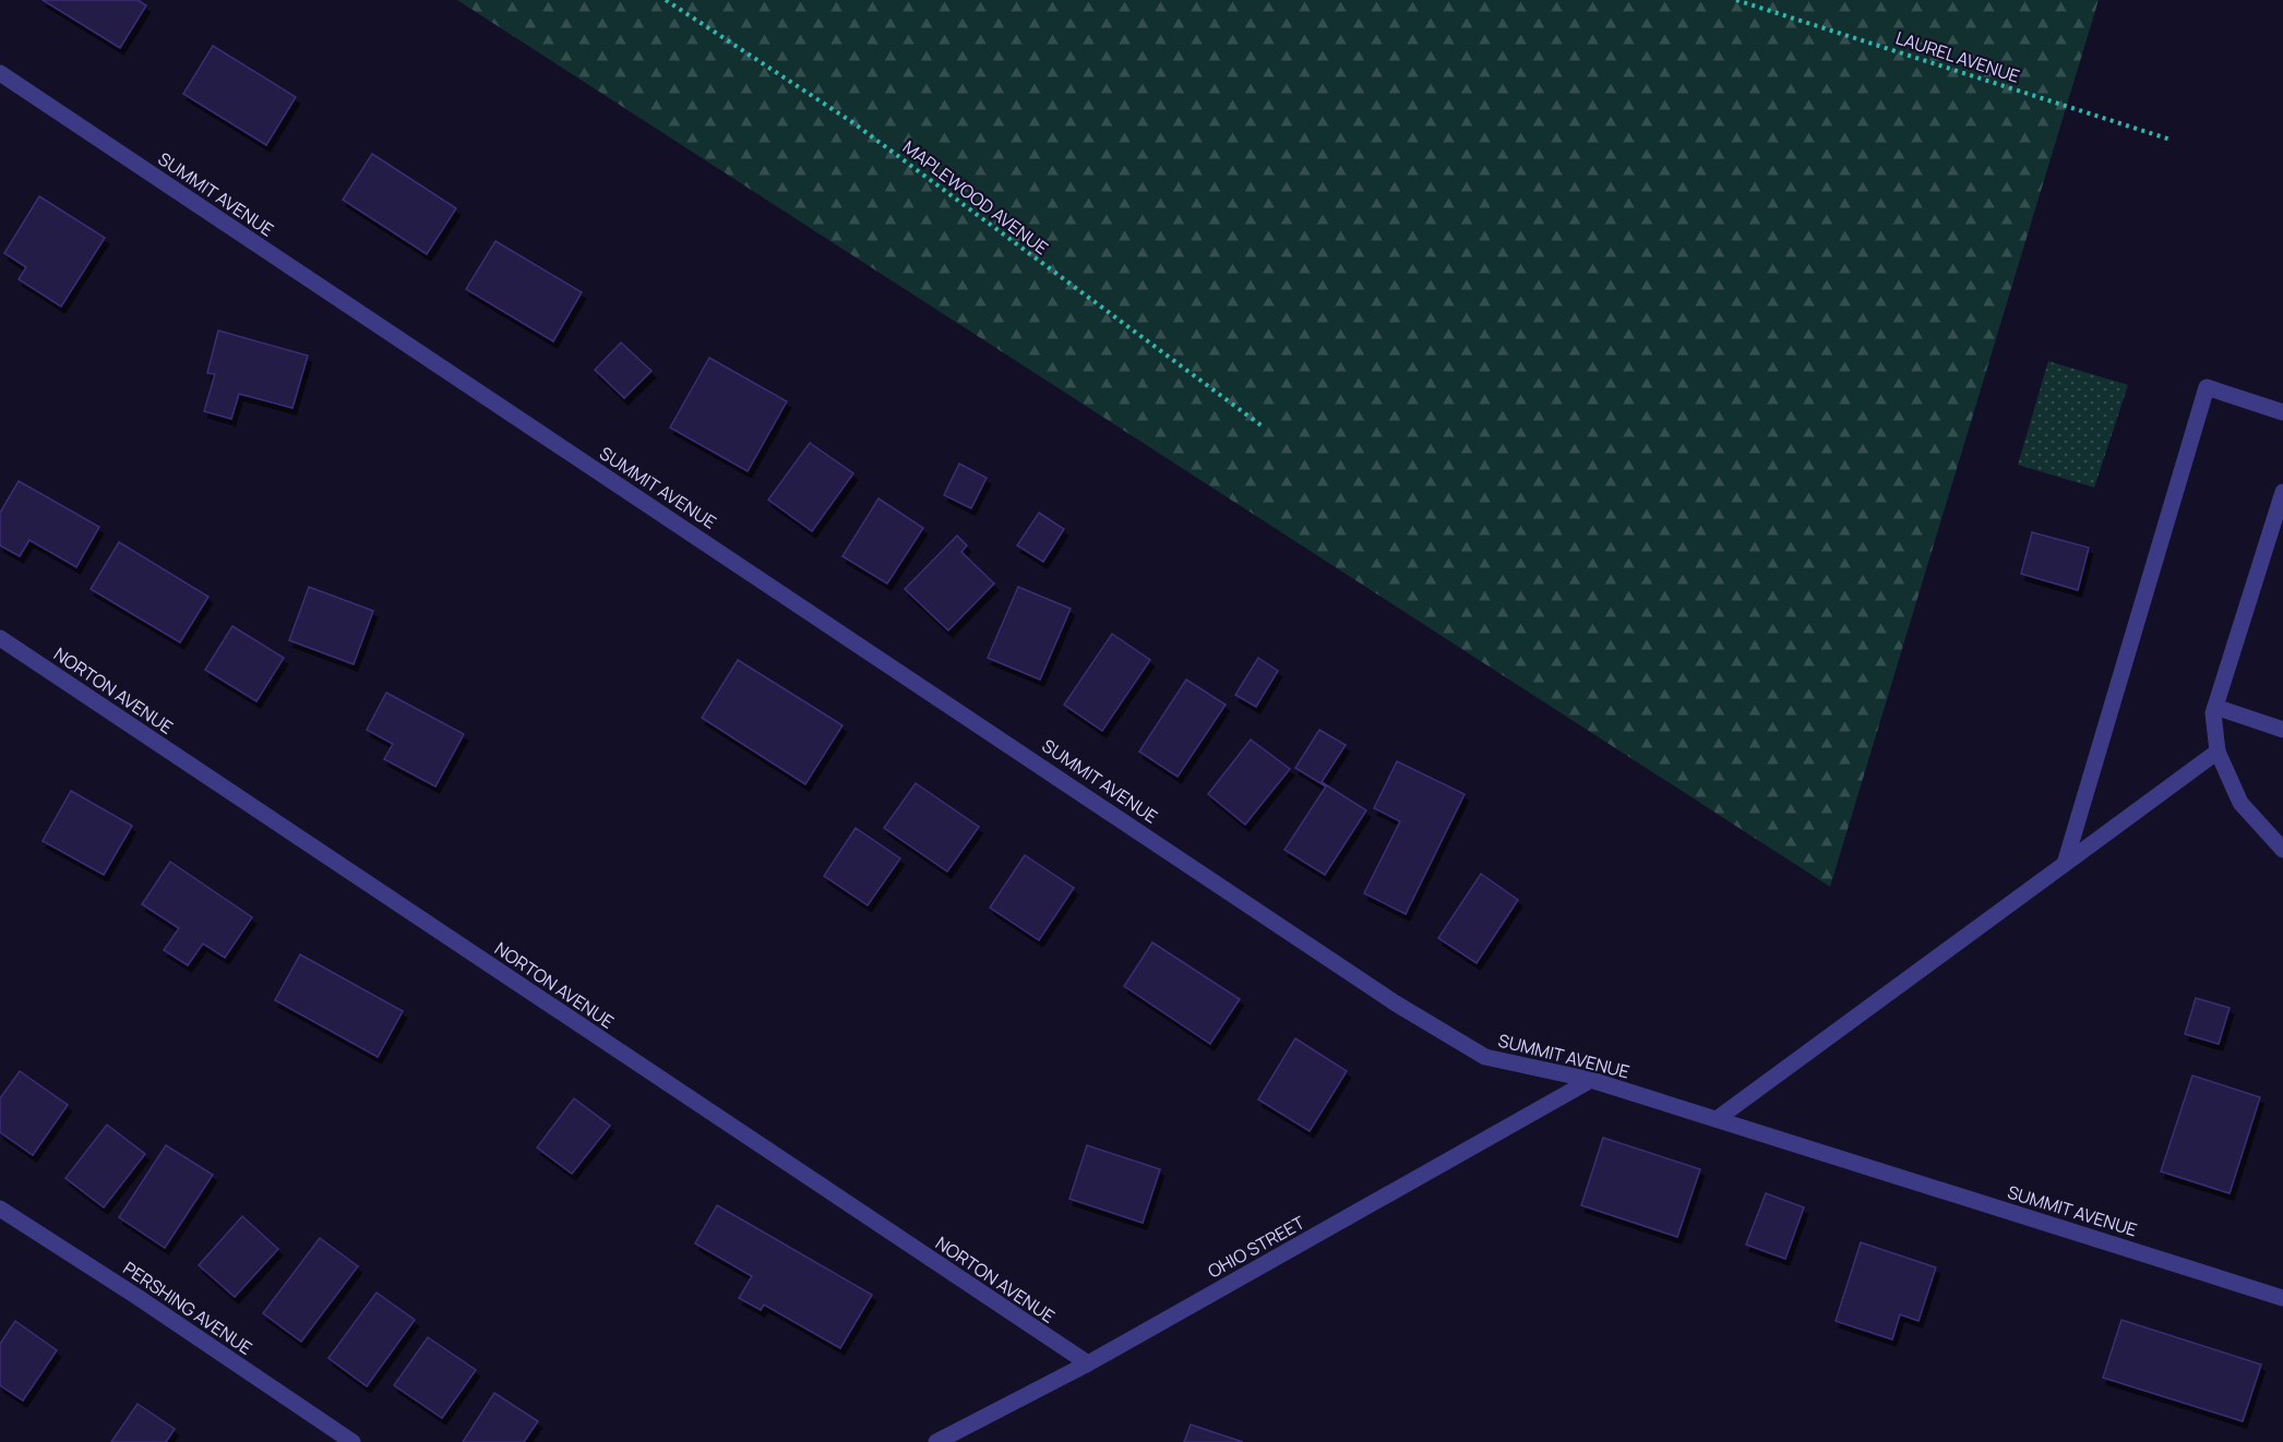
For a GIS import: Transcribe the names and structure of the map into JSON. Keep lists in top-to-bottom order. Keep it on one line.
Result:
{"streets":{"street":["SUMMIT AVENUE","NORTON AVENUE","OHIO STREET","PERSHING AVENUE"],"path":["LAUREL AVENUE","MAPLEWOOD AVENUE"]},"crossings":[["SUMMIT AVENUE","OHIO STREET"],["NORTON AVENUE","OHIO STREET"]]}
